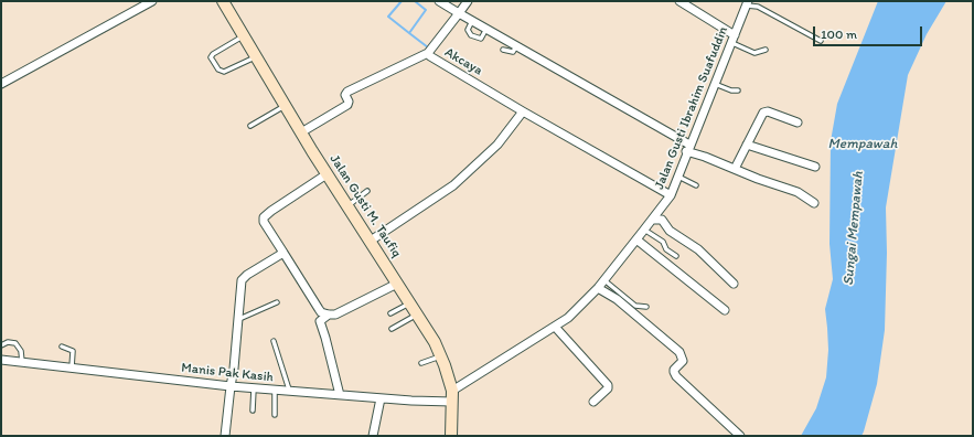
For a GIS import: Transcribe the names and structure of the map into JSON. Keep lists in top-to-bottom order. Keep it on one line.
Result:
{"streets":{"main road":["Jalan Gusti M. Taufiq"],"street":["Akcaya","Jalan Gusti Ibrahim Suafuddin","Manis Pak Kasih"]},"crossings":[["Akcaya","Jalan Gusti Ibrahim Suafuddin"],["Jalan Gusti Ibrahim Suafuddin","Jalan Gusti M. Taufiq"],["Jalan Gusti M. Taufiq","Manis Pak Kasih"]],"water":["Mempawah","Sungai Mempawah"],"scale_bar":"100 m"}
